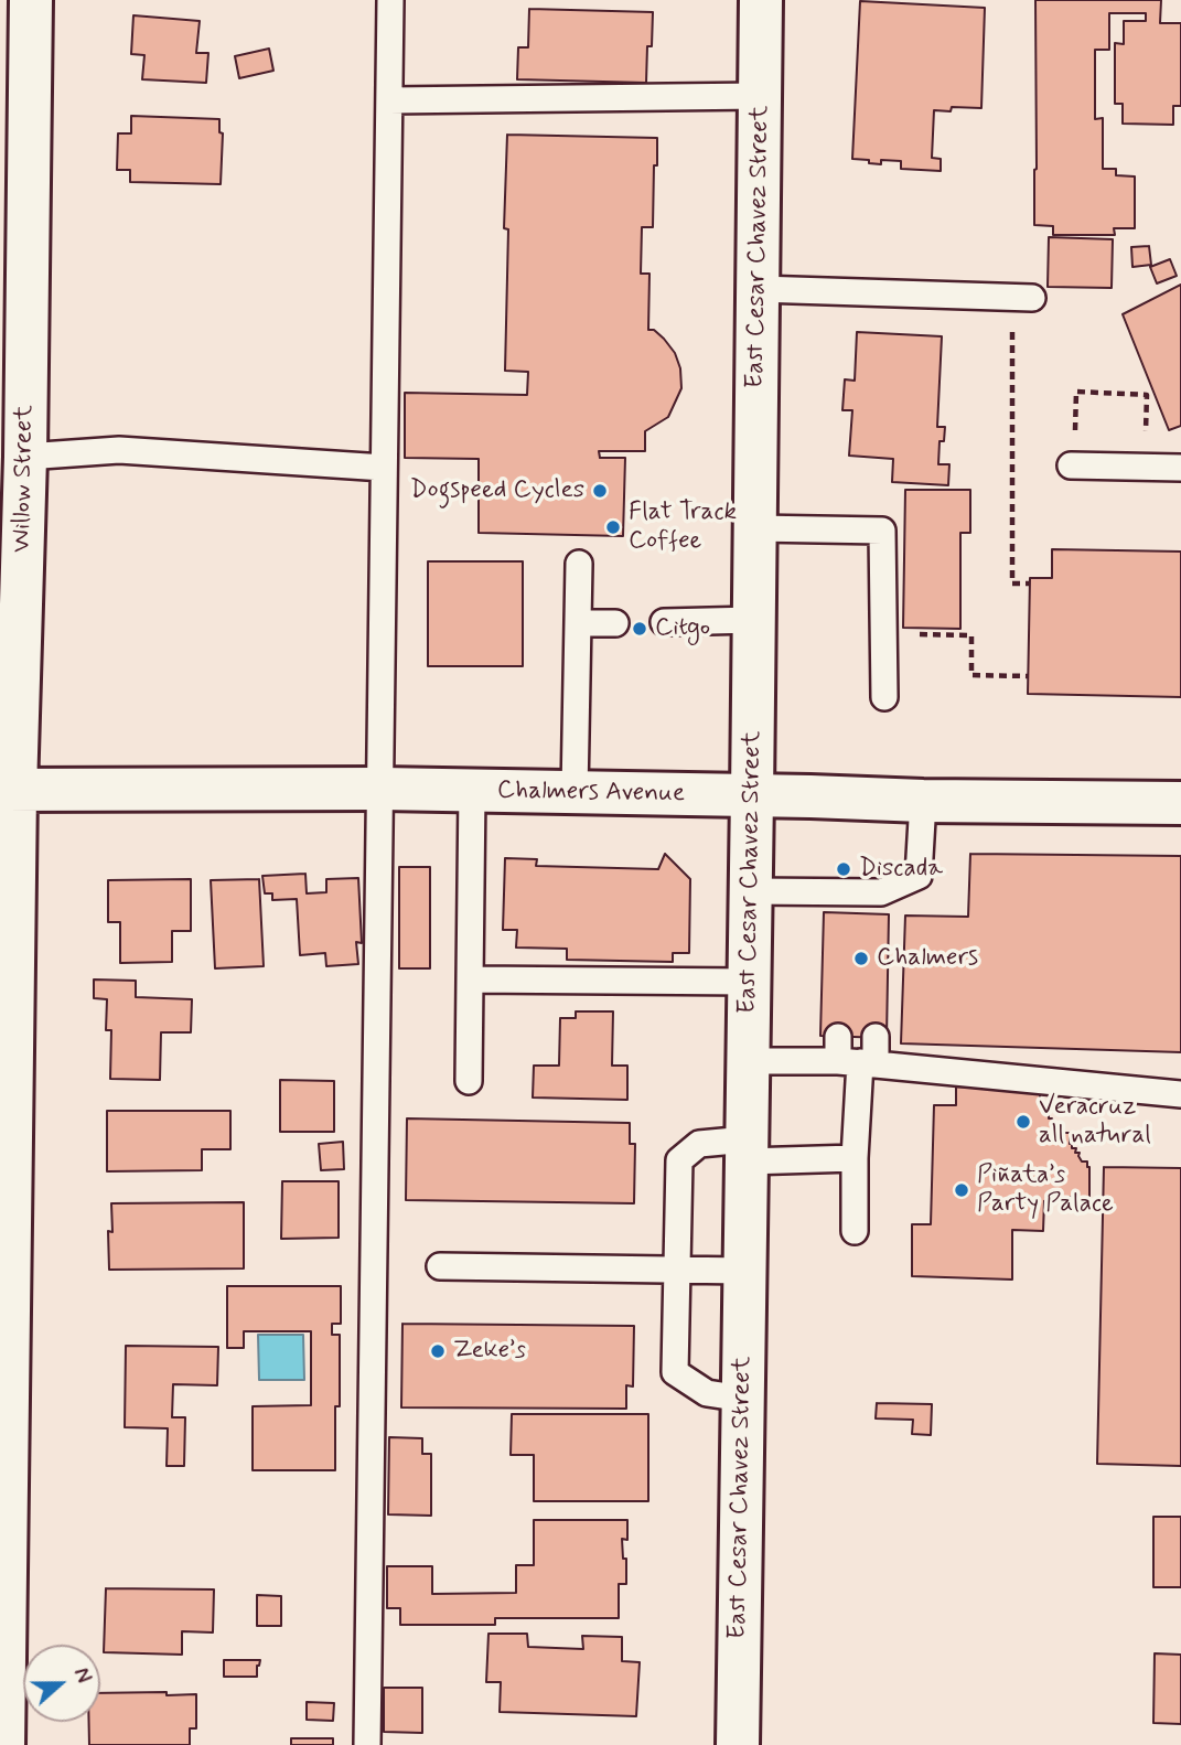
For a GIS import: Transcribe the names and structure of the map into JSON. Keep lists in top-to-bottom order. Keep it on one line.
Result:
{"streets":{"street":["East Cesar Chavez Street","Willow Street","Chalmers Avenue"]},"crossings":[["East Cesar Chavez Street","Chalmers Avenue"],["Willow Street","Chalmers Avenue"]],"places":["Dogspeed Cycles","Flat Track Coffee","Citgo","Discada","Chalmers","Veracruz all natural","Piñata’s Party Palace","Zeke’s"],"north":"right"}
